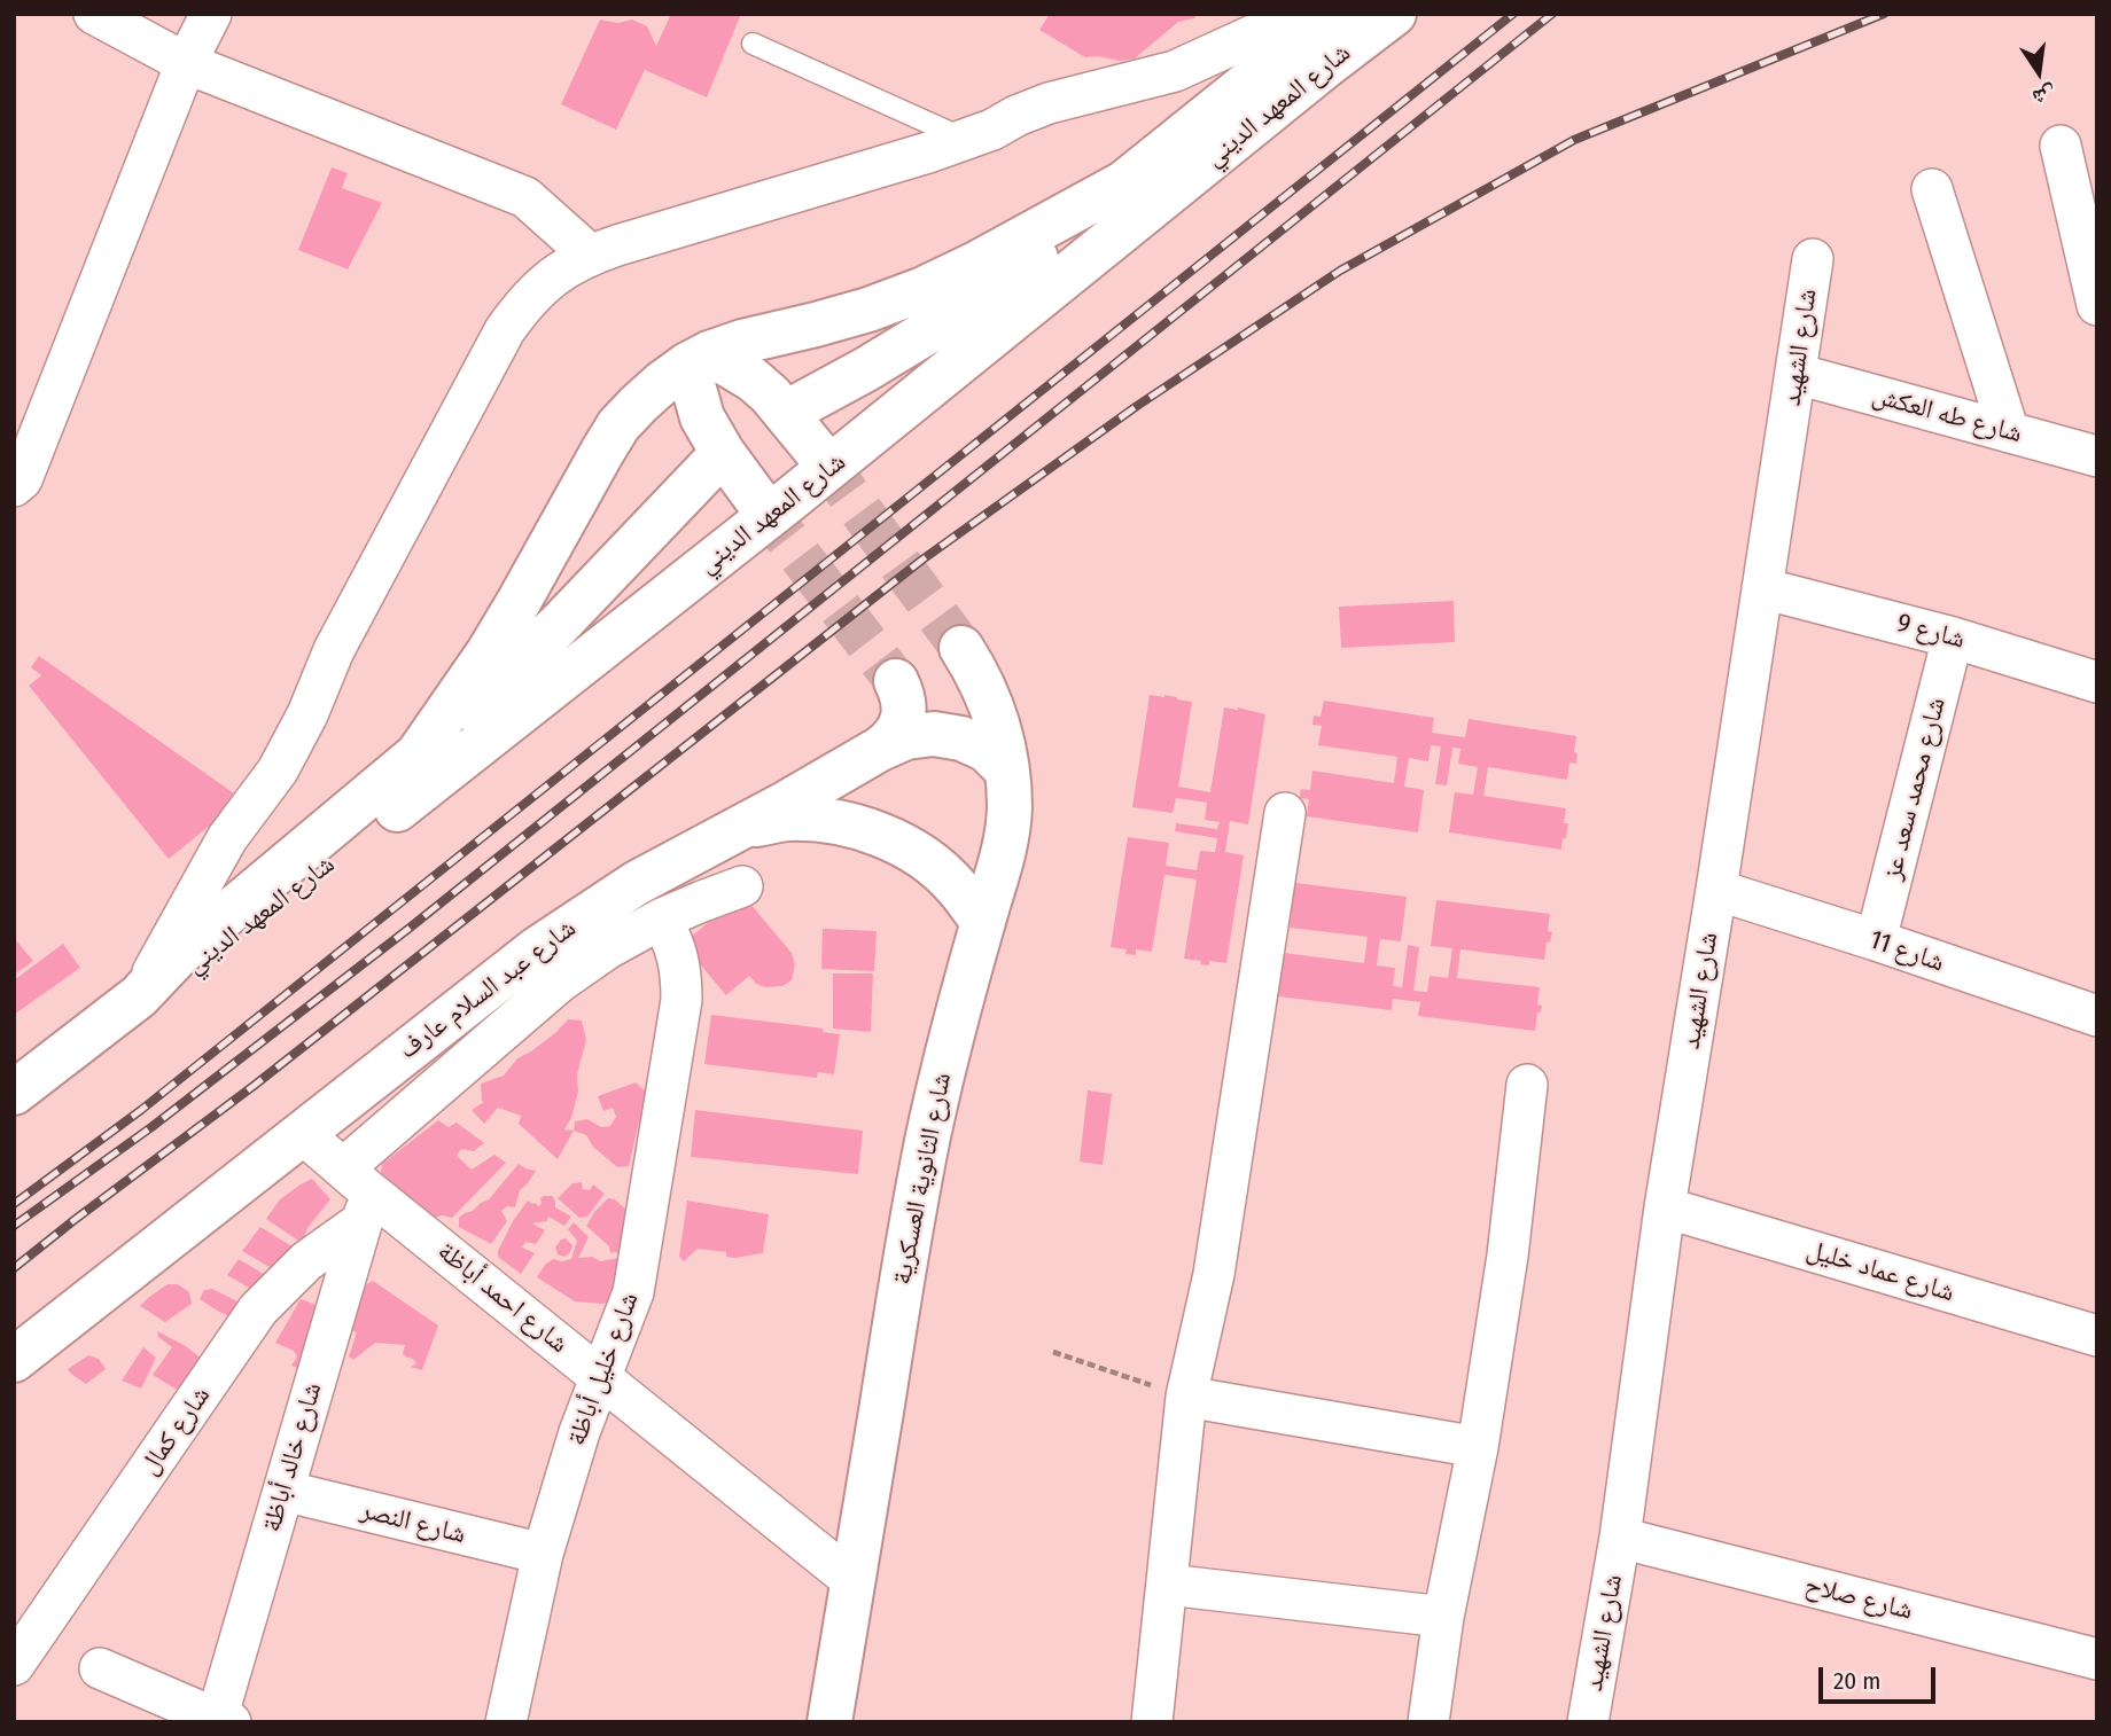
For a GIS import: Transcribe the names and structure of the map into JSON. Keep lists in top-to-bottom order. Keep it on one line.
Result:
{"streets":{"main road":["شارع المعهد الديني","شارع عبد السلام عارف","شارع الثانوية العسكرية"],"street":["شارع الشهيد","شارع طه العكش","شارع 9","شارع محمد سعد عز","شارع 11","شارع عماد خليل","شارع احمد أباظة","شارع خليل أباظة","شارع كمال","شارع خالد أباظة","شارع النصر","شارع صلاح"]},"crossings":[["شارع الشهيد","شارع طه العكش"],["شارع الشهيد","شارع 9"],["شارع الشهيد","شارع 11"],["شارع الشهيد","شارع عماد خليل"],["شارع الشهيد","شارع صلاح"],["شارع 9","شارع محمد سعد عز"],["شارع محمد سعد عز","شارع 11"],["شارع عبد السلام عارف","شارع الثانوية العسكرية"],["شارع عبد السلام عارف","شارع احمد أباظة"],["شارع عبد السلام عارف","شارع خليل أباظة"],["شارع عبد السلام عارف","شارع كمال"],["شارع عبد السلام عارف","شارع خالد أباظة"],["شارع الثانوية العسكرية","شارع احمد أباظة"],["شارع احمد أباظة","شارع خليل أباظة"],["شارع احمد أباظة","شارع كمال"],["شارع احمد أباظة","شارع خالد أباظة"],["شارع خليل أباظة","شارع النصر"],["شارع كمال","شارع خالد أباظة"],["شارع خالد أباظة","شارع النصر"]],"scale_bar":"20 m","north":"bottom"}
